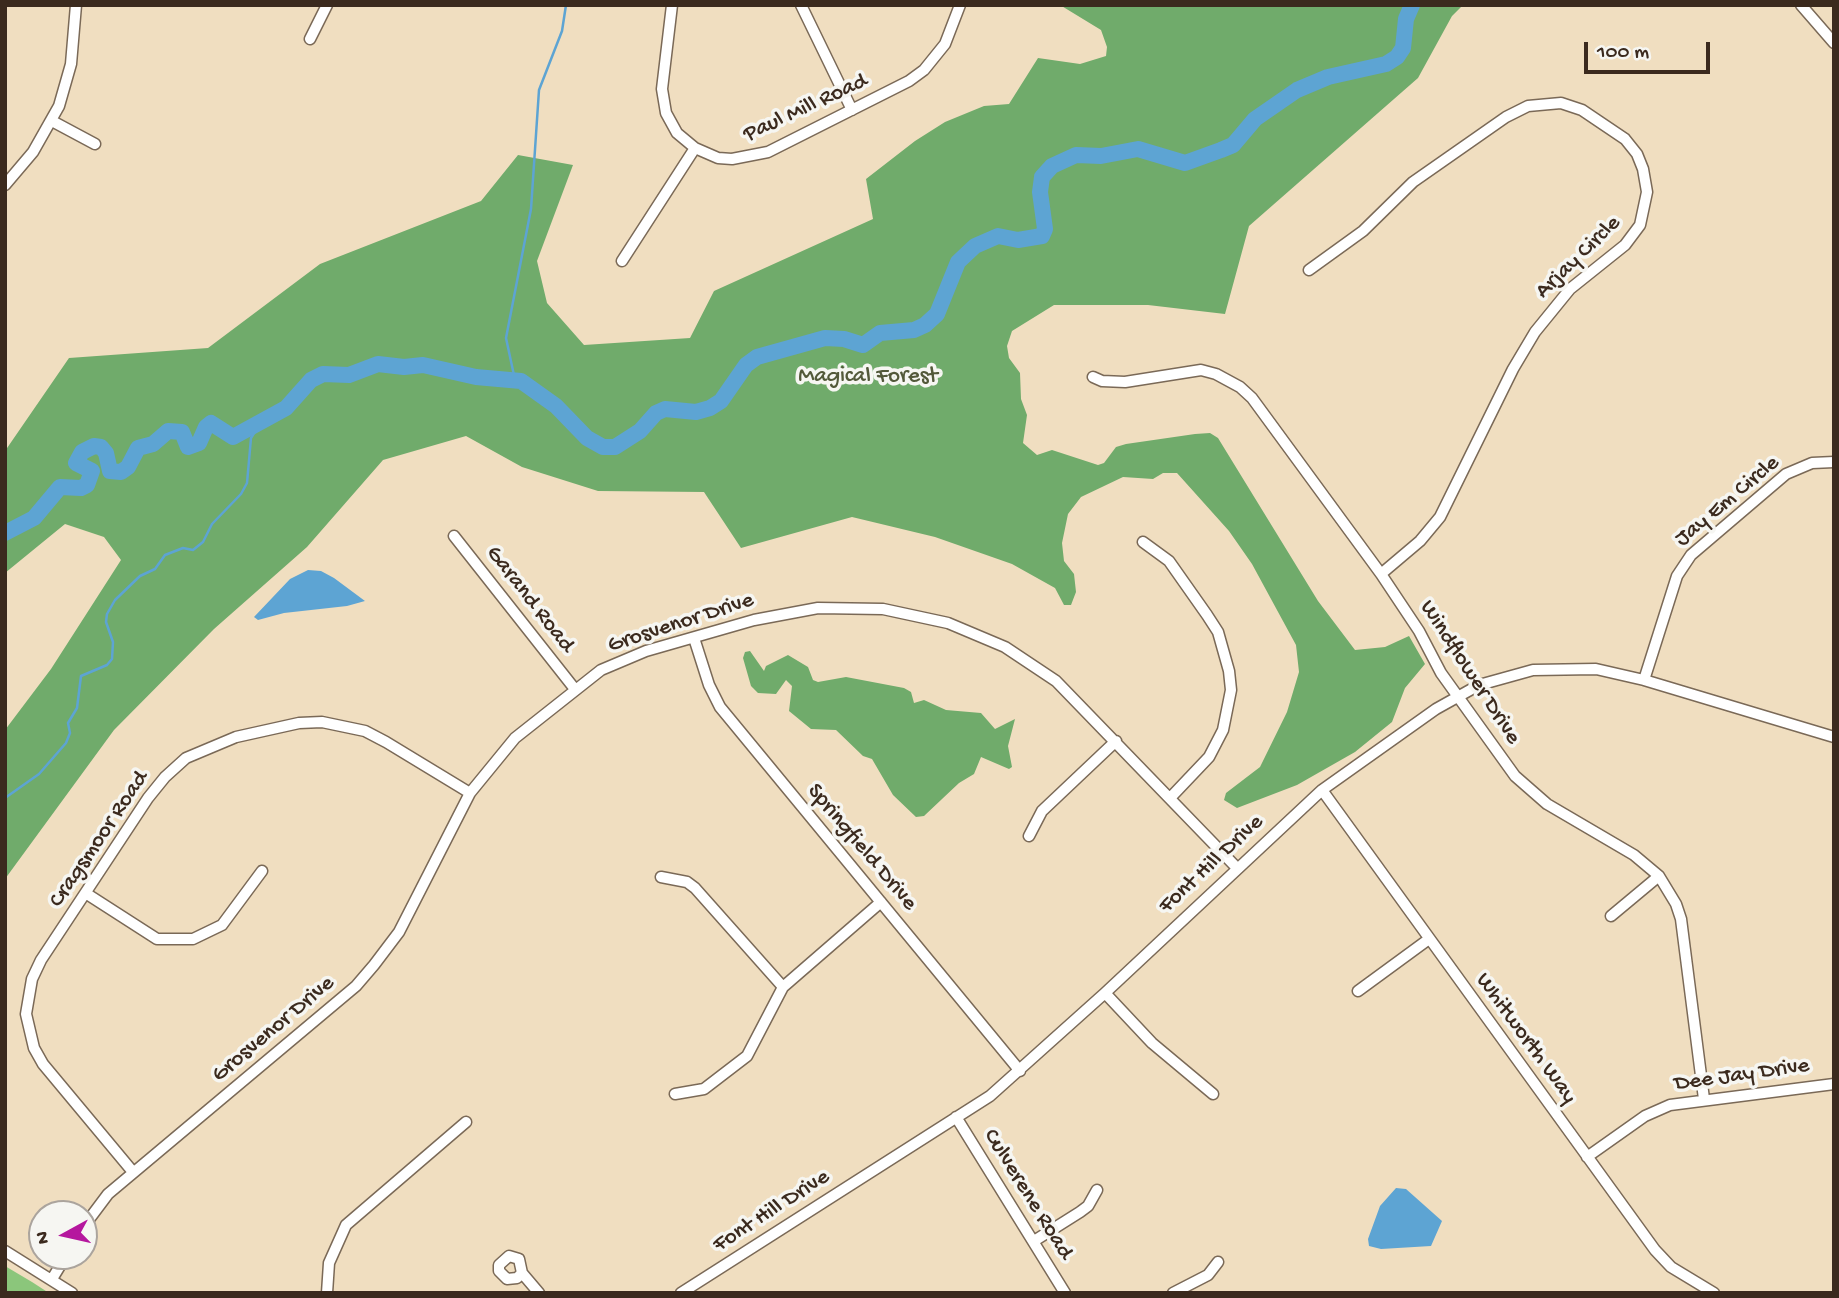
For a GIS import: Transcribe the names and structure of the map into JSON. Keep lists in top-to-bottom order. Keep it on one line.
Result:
{"streets":{"street":["Paul Mill Road","Arjay Circle","Jay Em Circle","Garand Road","Grosvenor Drive","Windflower Drive","Cragsmoor Road","Springfield Drive","Font Hill Drive","Whitworth Way","Dee Jay Drive","Culverene Road"]},"crossings":[["Arjay Circle","Windflower Drive"],["Jay Em Circle","Font Hill Drive"],["Garand Road","Grosvenor Drive"],["Grosvenor Drive","Cragsmoor Road"],["Grosvenor Drive","Springfield Drive"],["Grosvenor Drive","Font Hill Drive"],["Windflower Drive","Font Hill Drive"],["Windflower Drive","Dee Jay Drive"],["Springfield Drive","Font Hill Drive"],["Font Hill Drive","Whitworth Way"],["Font Hill Drive","Culverene Road"],["Whitworth Way","Dee Jay Drive"]],"parks":["Magical Forest"],"scale_bar":"100 m","north":"left"}
